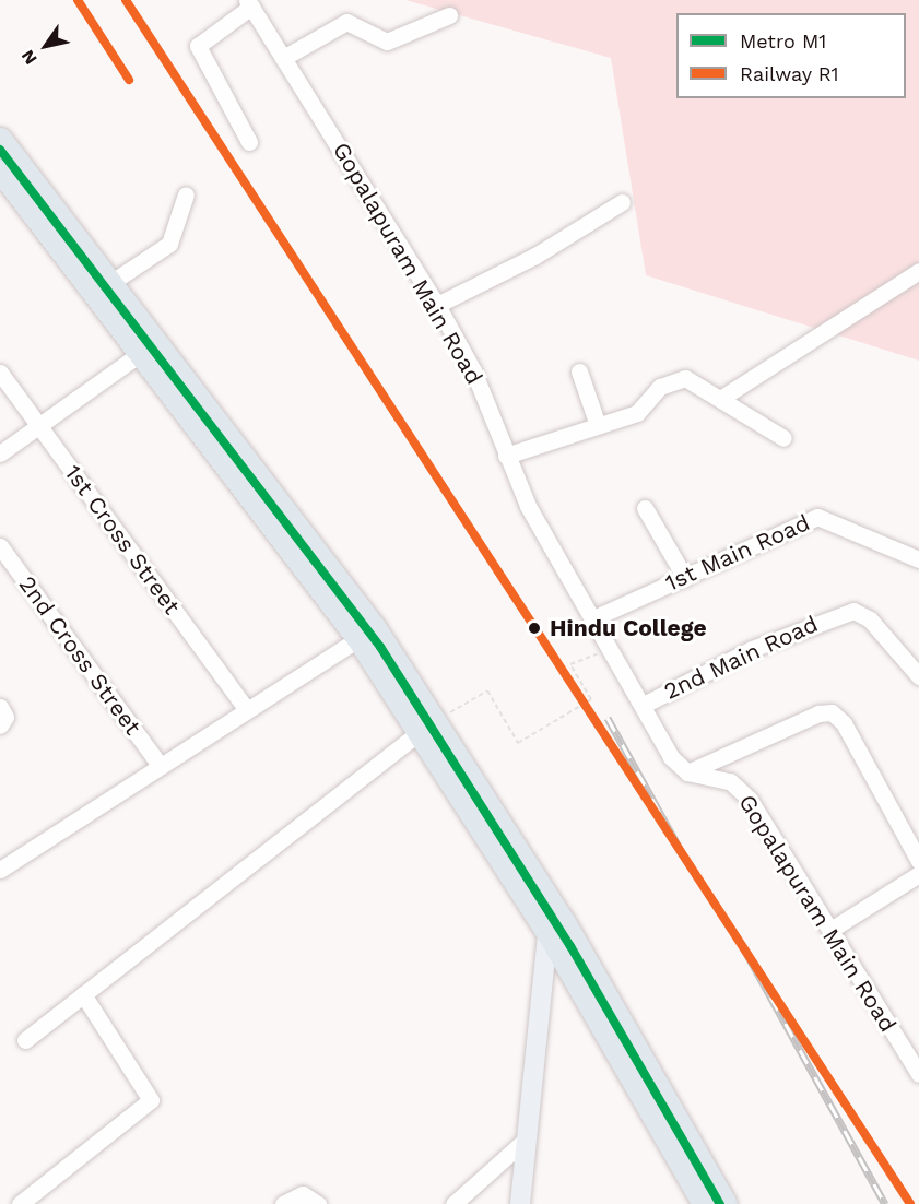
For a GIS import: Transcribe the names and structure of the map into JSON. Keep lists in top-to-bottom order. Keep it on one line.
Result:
{"streets":{"street":["Gopalapuram Main Road","1st Cross Street","1st Main Road","2nd Cross Street","2nd Main Road"]},"crossings":[["Gopalapuram Main Road","1st Main Road"],["Gopalapuram Main Road","2nd Main Road"]],"places":["Hindu College"],"lines":["rail line R1","metro line M1"],"legend":["Metro M1","Railway R1"],"north":"bottom left"}
